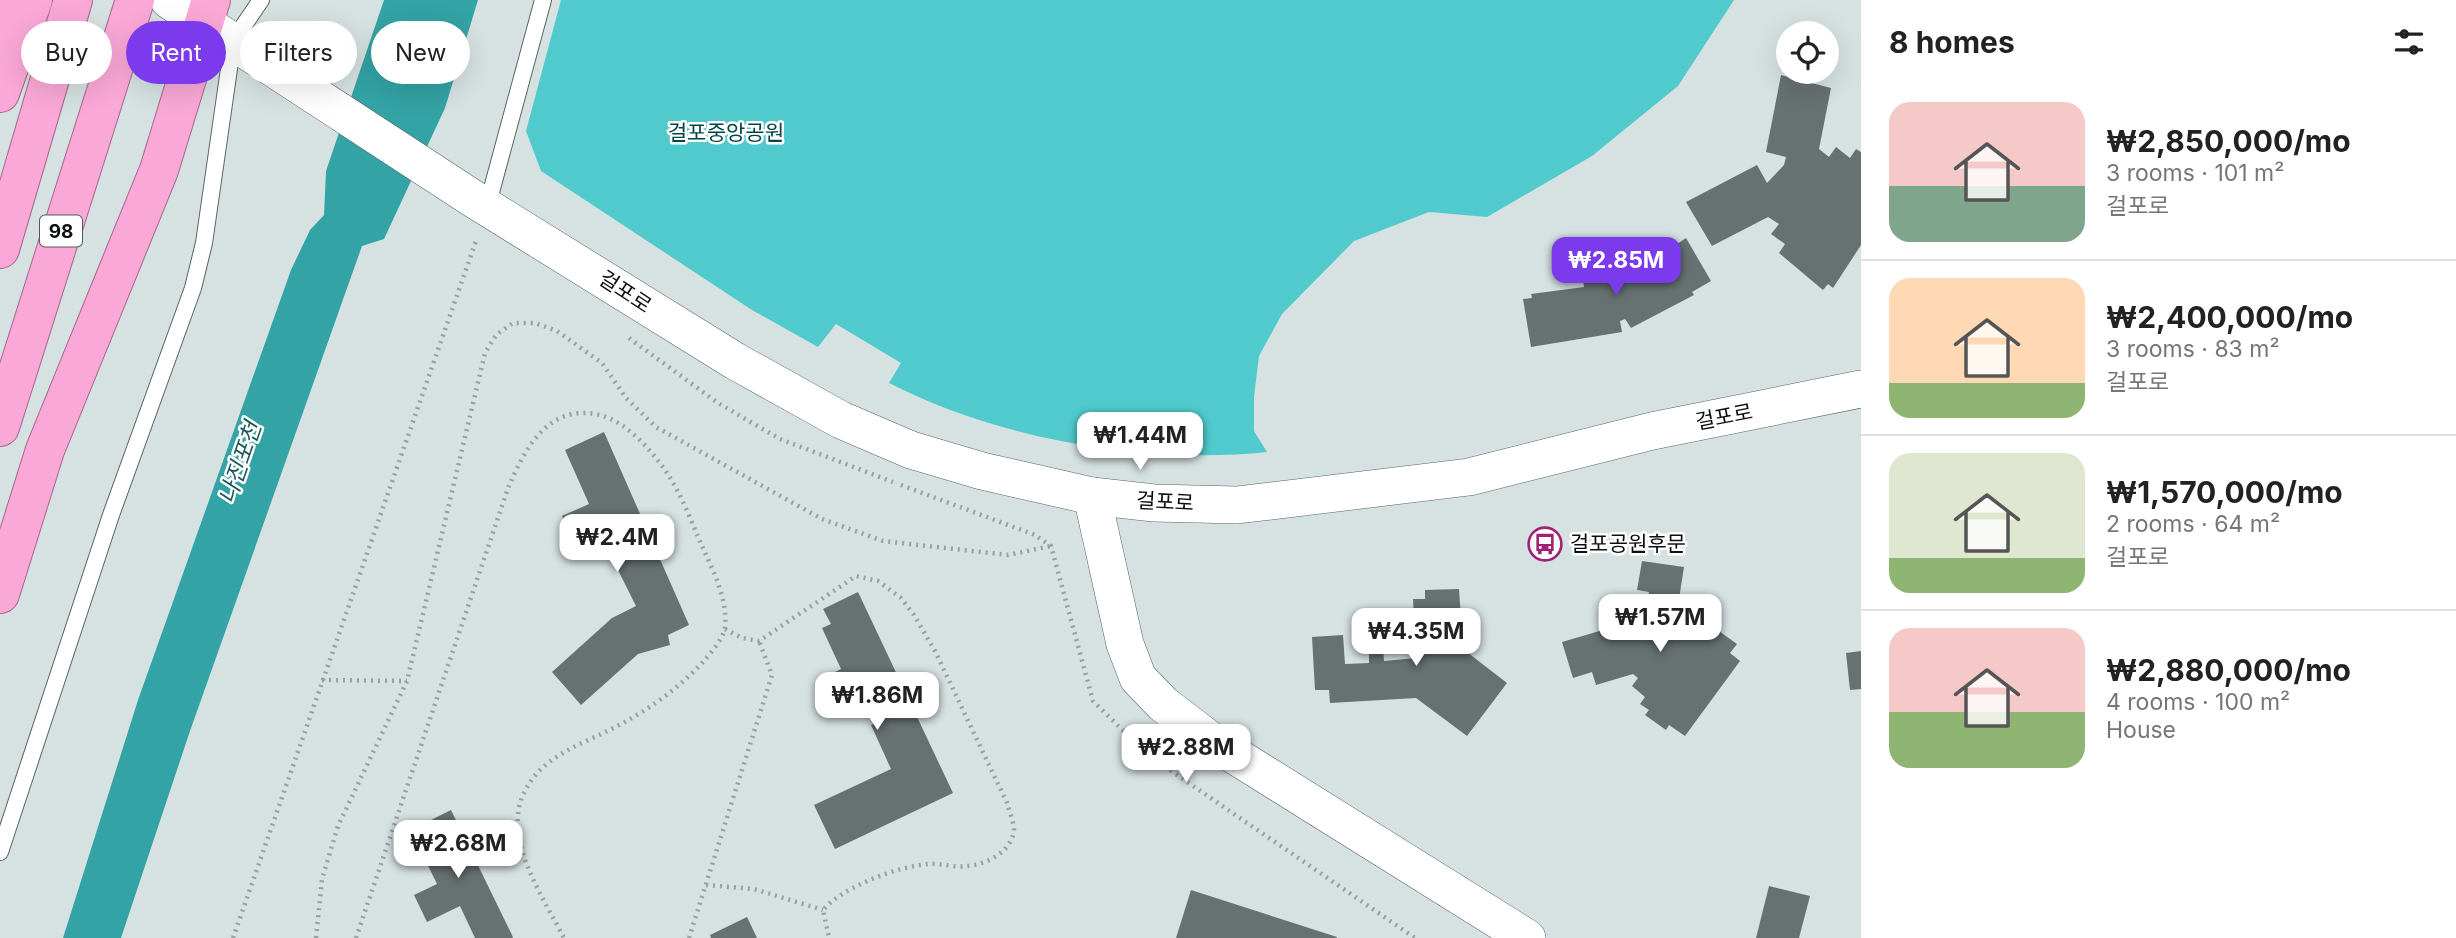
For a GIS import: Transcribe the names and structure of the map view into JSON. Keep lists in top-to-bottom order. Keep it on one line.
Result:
{"streets":{"highway":["98"],"street":["걸포로"]},"water":["나진포천"],"parks":["걸포중앙공원"],"places":{"bus stop":["걸포공원후문"]},"page":{"heading":"8 homes","chip":["Buy","Rent","Filters","New"],"list":[{"name":"₩2,850,000/mo","note":"3 rooms · 101 m² · 걸포로"},{"name":"₩2,400,000/mo","note":"3 rooms · 83 m² · 걸포로"},{"name":"₩1,570,000/mo","note":"2 rooms · 64 m² · 걸포로"},{"name":"₩2,880,000/mo","note":"4 rooms · 100 m² · House"}],"price":["₩2.85M","₩1.44M","₩2.4M","₩1.57M","₩4.35M","₩1.86M","₩2.88M","₩2.68M"]}}
